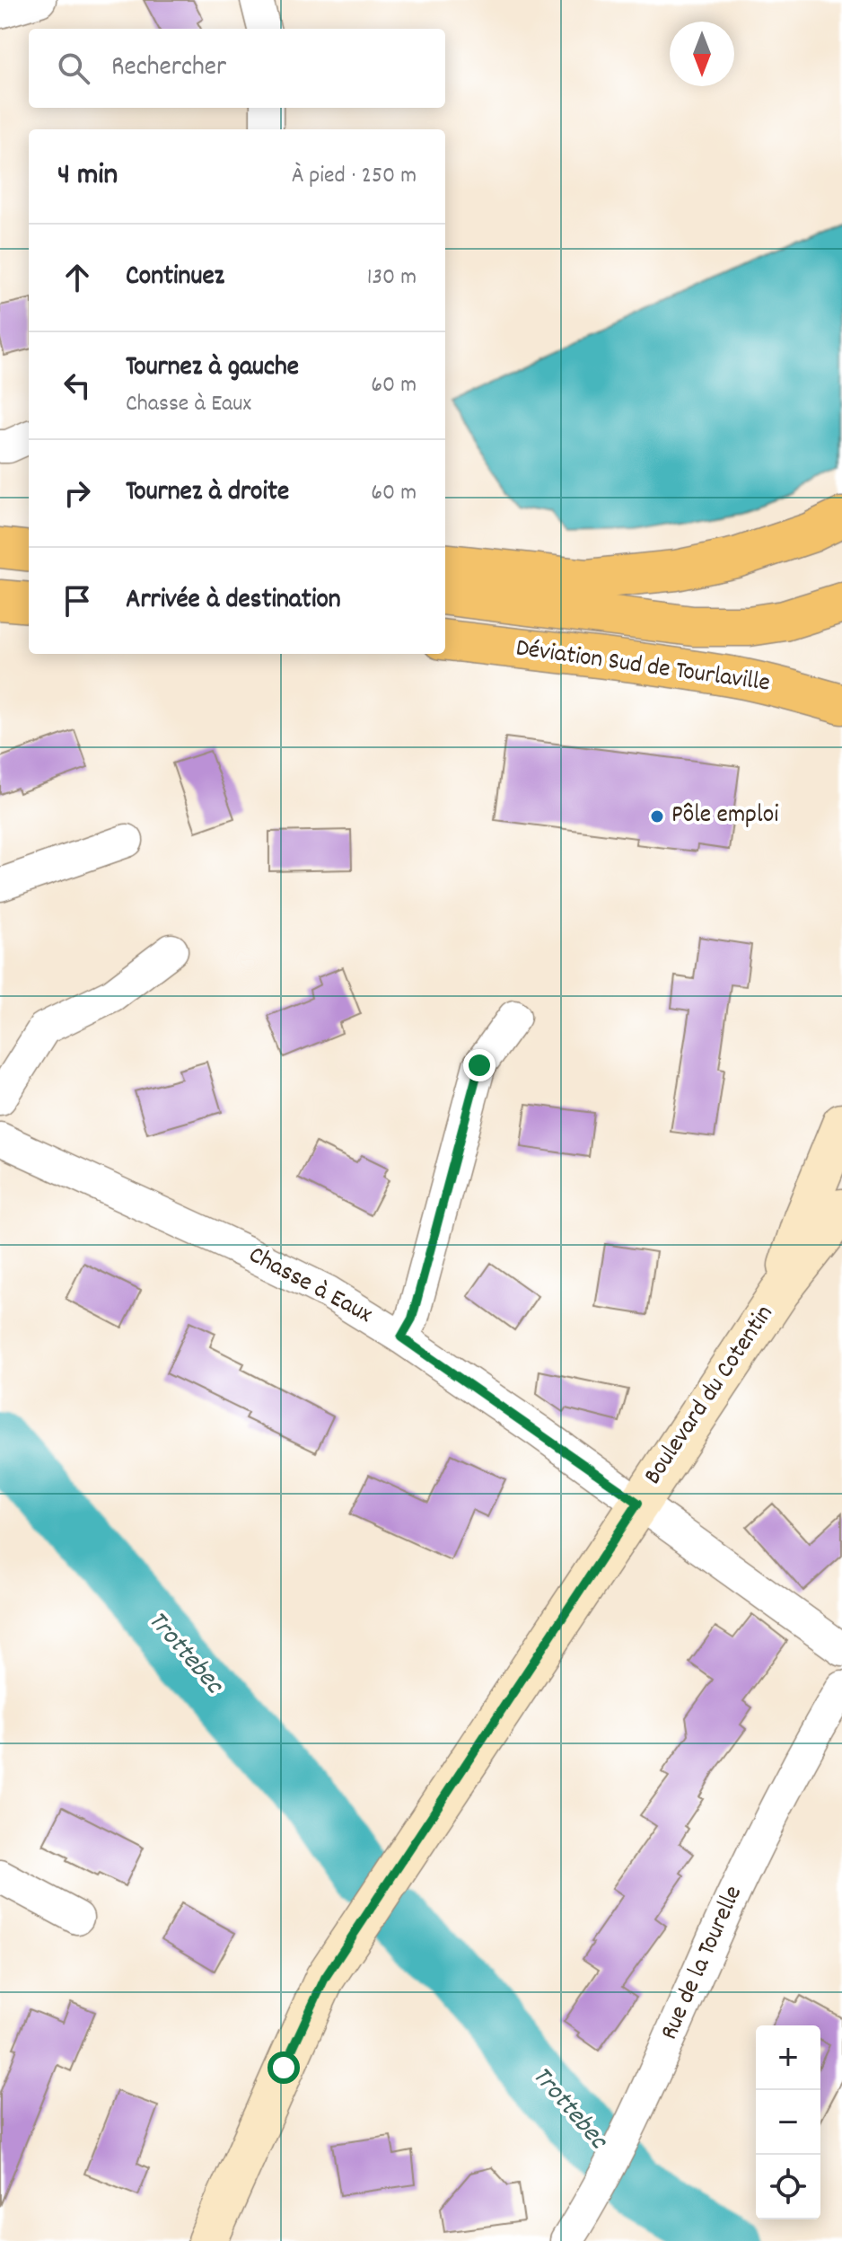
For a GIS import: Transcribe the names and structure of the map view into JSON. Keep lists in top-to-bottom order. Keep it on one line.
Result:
{"streets":{"highway":["Déviation Sud de Tourlaville"],"main road":["Boulevard du Cotentin"],"street":["Chasse à Eaux","Rue de la Tourelle"]},"crossings":[["Chasse à Eaux","Boulevard du Cotentin"]],"water":["Trottebec"],"places":["Pôle emploi"],"north":"bottom","page":{"search":"Rechercher","heading":["4 min","À pied · 250 m"],"list":[["Continuez","130 m"],["Tournez à gauche","Chasse à Eaux","60 m"],["Tournez à droite","60 m"],"Arrivée à destination"],"map_buttons":["+","−"]}}
